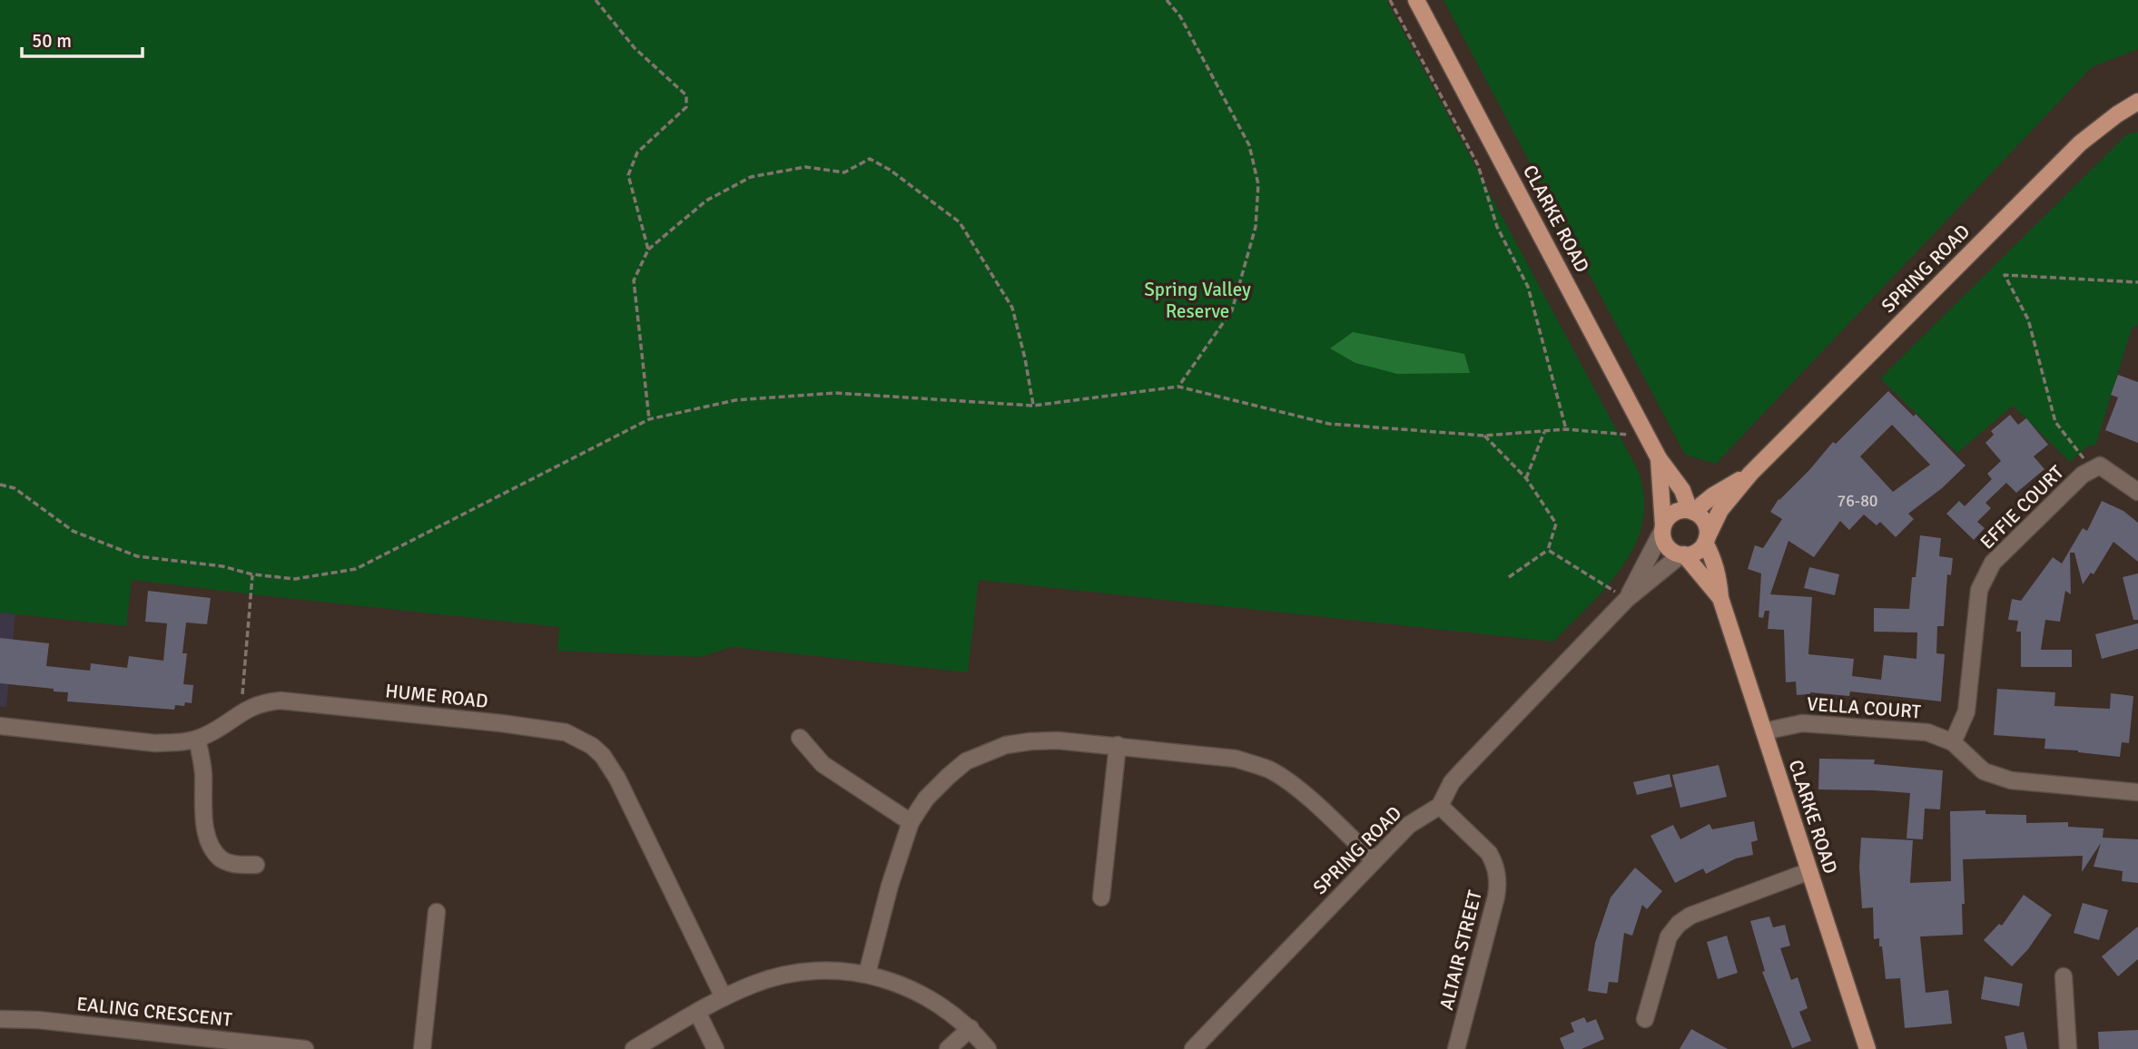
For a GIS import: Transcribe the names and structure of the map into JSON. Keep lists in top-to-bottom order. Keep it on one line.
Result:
{"streets":{"main road":["CLARKE ROAD","SPRING ROAD"],"street":["EFFIE COURT","HUME ROAD","VELLA COURT","ALTAIR STREET","EALING CRESCENT"]},"crossings":[["CLARKE ROAD","SPRING ROAD"],["CLARKE ROAD","VELLA COURT"],["SPRING ROAD","ALTAIR STREET"],["EFFIE COURT","VELLA COURT"]],"parks":["Spring Valley Reserve"],"house_numbers":["76-80"],"scale_bar":"50 m"}
